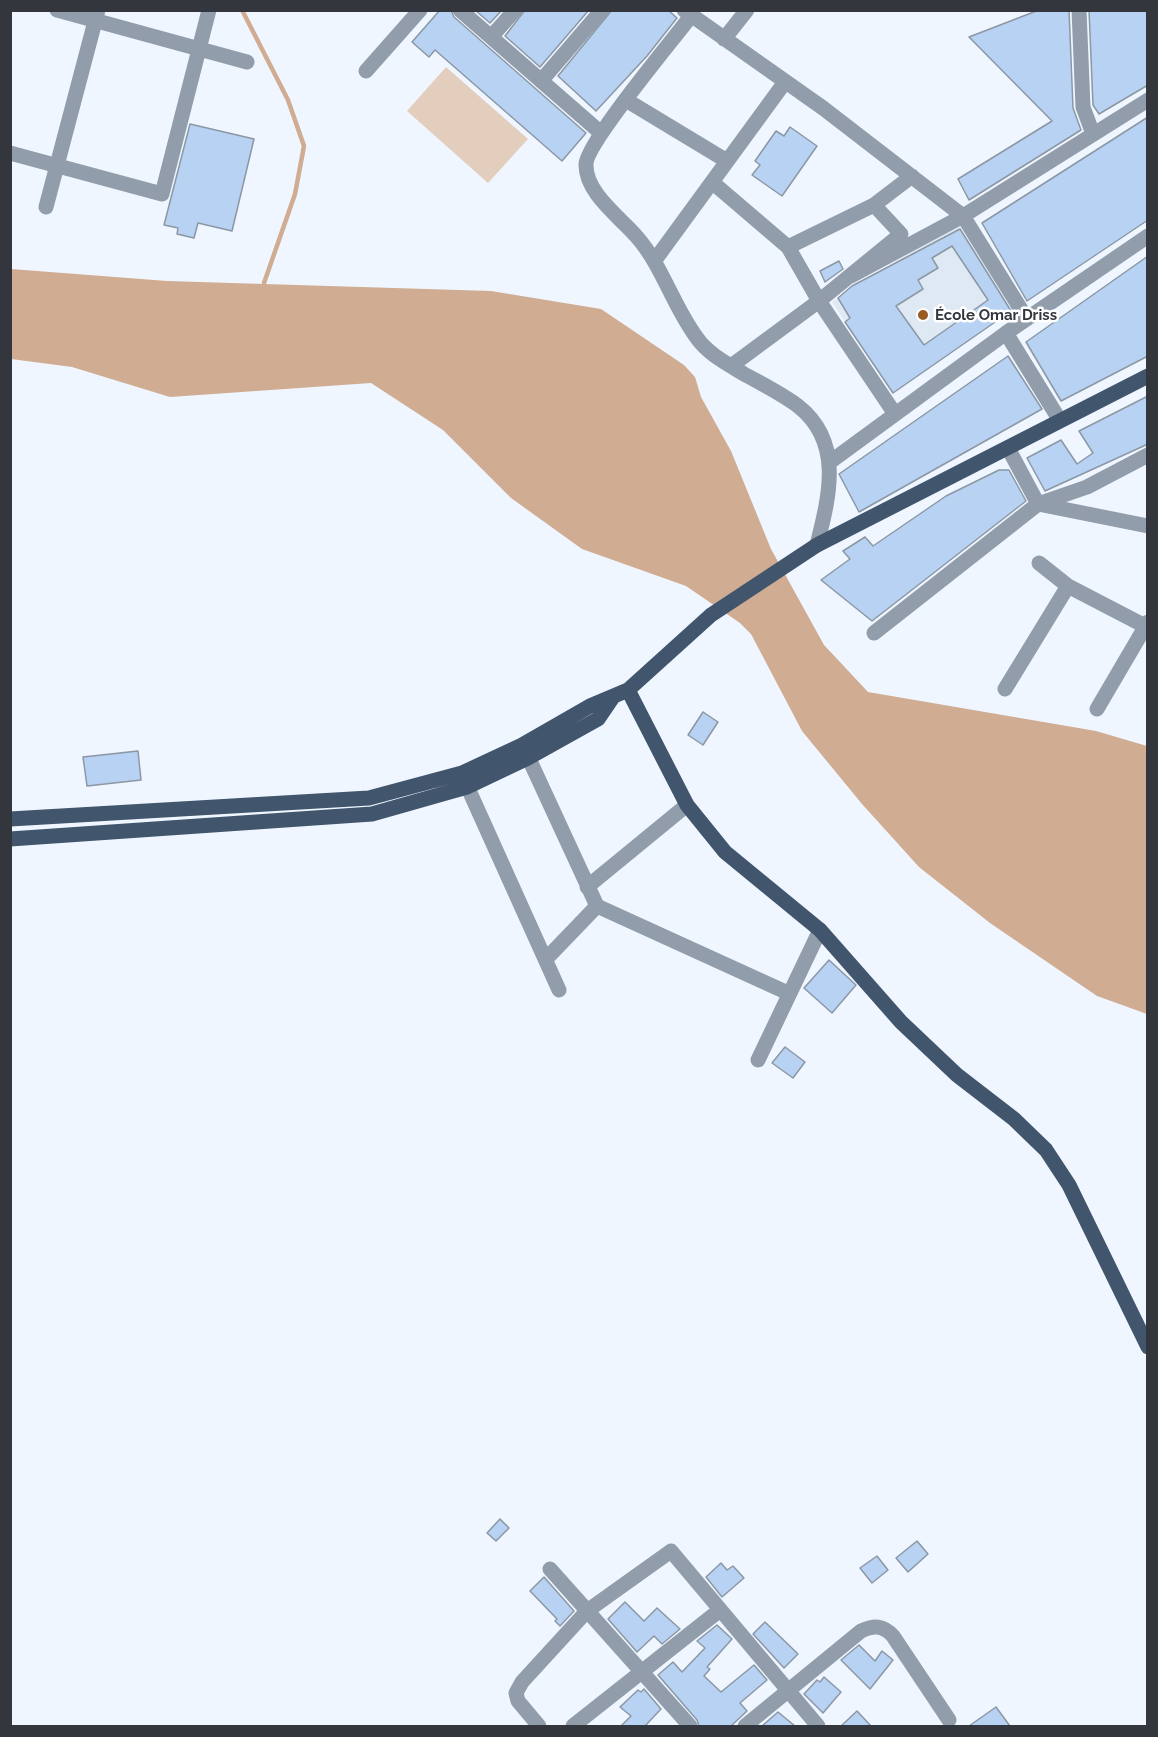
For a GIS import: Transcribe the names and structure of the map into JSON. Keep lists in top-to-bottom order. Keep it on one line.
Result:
{"places":["École Omar Driss"]}
